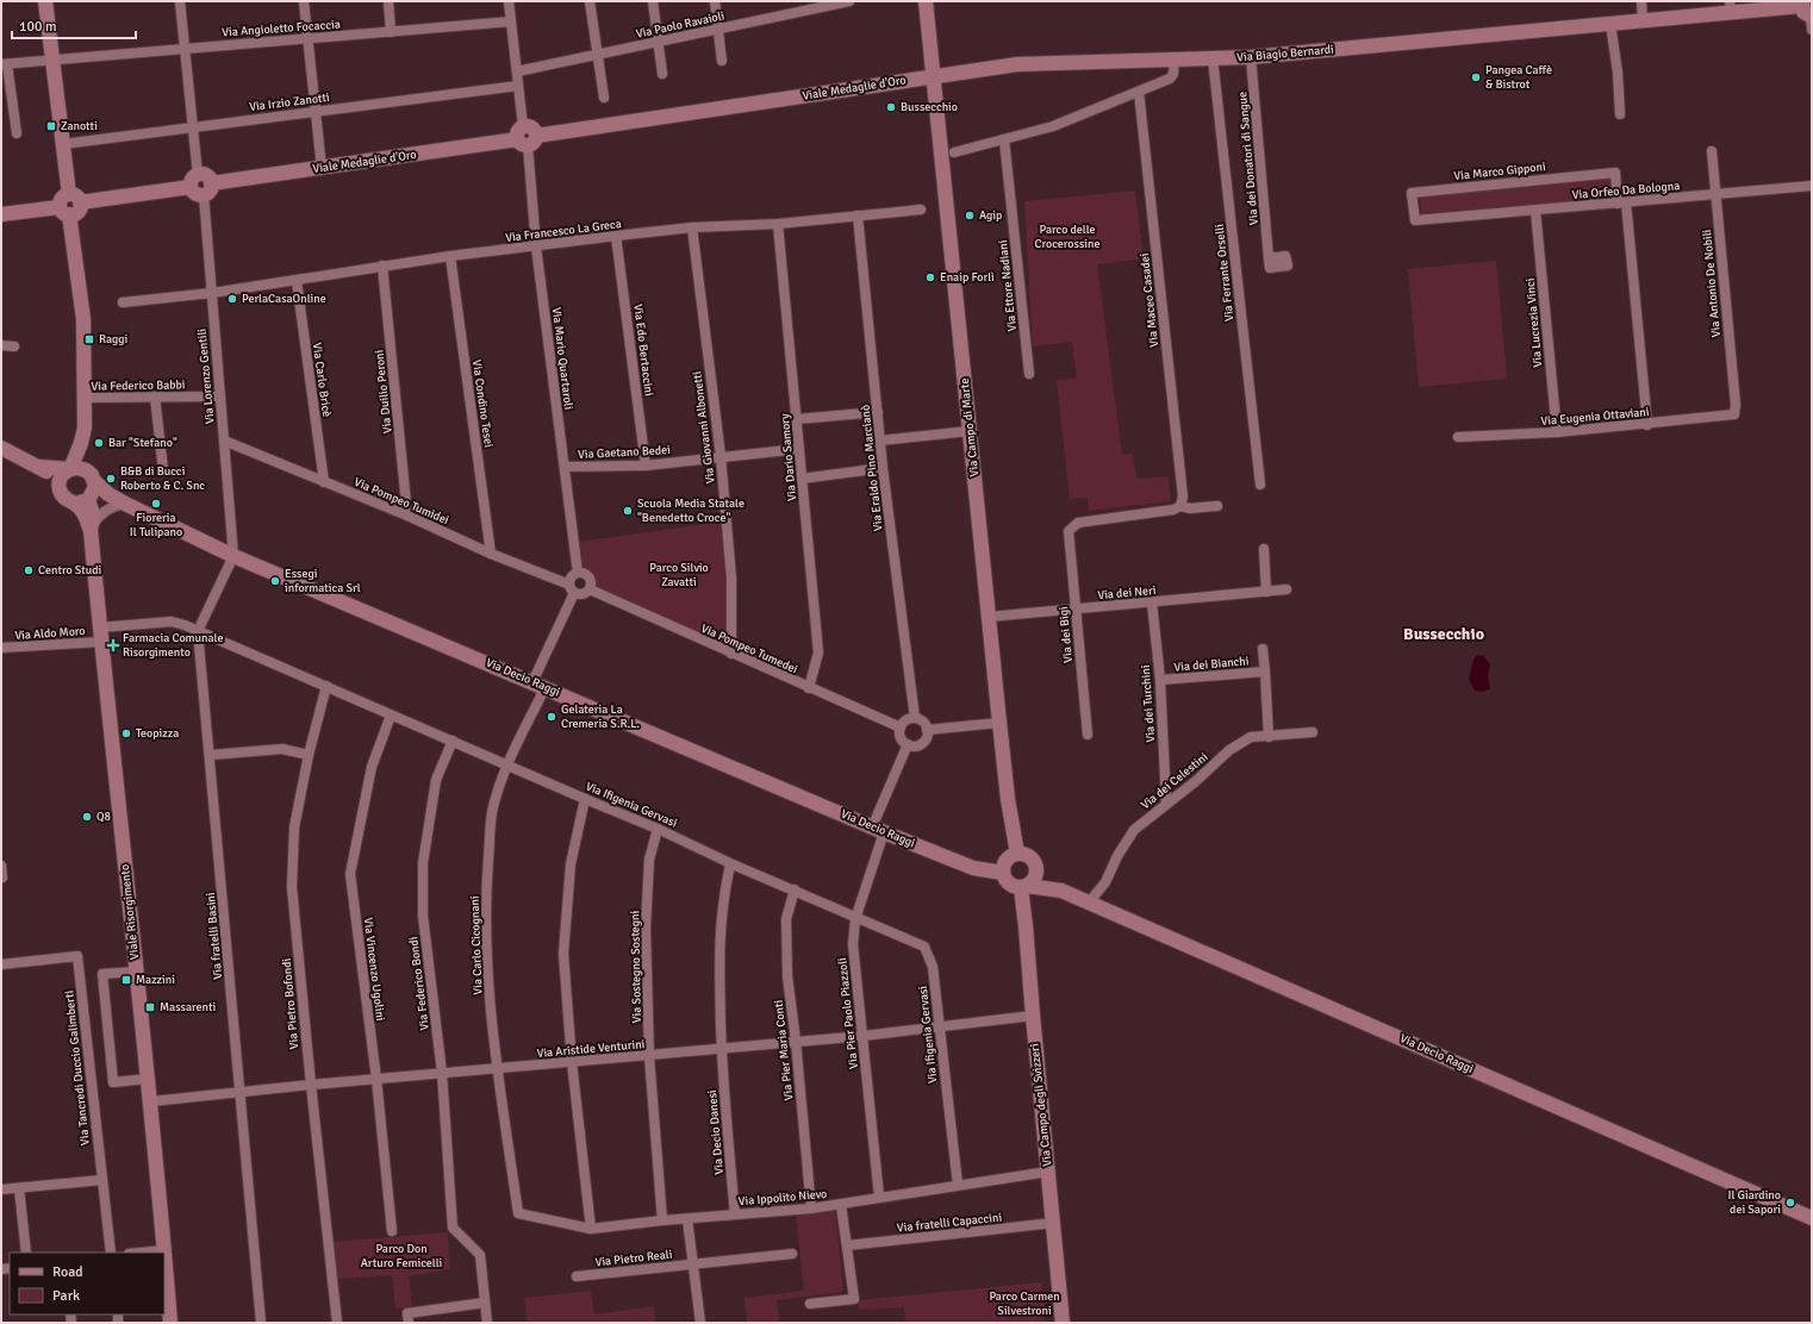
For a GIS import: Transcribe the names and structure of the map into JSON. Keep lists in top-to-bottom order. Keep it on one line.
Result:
{"streets":{"main road":["Via Biagio Bernardi","Viale Medaglie d'Oro","Via Campo di Marte","Via Decio Raggi","Viale Risorgimento","Via Campo degli Svizzeri"],"street":["Via Paolo Ravaioli","Via Angioletto Focaccia","Via Irzio Zanotti","Via dei Donatori di Sangue","Via Marco Gipponi","Via Orfeo Da Bologna","Via Francesco La Greca","Via Ferrante Orselli","Via Antonio De Nobili","Via Ettore Nadiani","Via Maceo Casadei","Via Lucrezia Vinci","Via Edo Bertaccini","Via Mario Quartaroli","Via Lorenzo Gentili","Via Carlo Bricè","Via Federico Babbi","Via Duilio Peroni","Via Condino Tesei","Via Eugenia Ottaviani","Via Giovanni Albonetti","Via Gaetano Bedei","Via Dario Samory","Via Eraldo Pino Marcianò","Via Pompeo Tumidei","Via dei Neri","Via Aldo Moro","Via dei Bigi","Via Pompeo Tumedei","Via dei Bianchi","Via dei Turchini","Via dei Celestini","Via Ifigenia Gervasi","Via fratelli Basini","Via Carlo Cicognani","Via Sostegno Sostegni","Via Vincenzo Ugolini","Via Federico Bondi","Via Pietro Bofondi","Via Pier Paolo Piazzoli","Via Aristide Venturini","Via Pier Maria Conti","Via Tancredi Duccio Galimberti","Via Decio Danesi","Via Ippolito Nievo","Via fratelli Capaccini","Via Pietro Reali"]},"crossings":[["Via Paolo Ravaioli","Via Mario Quartaroli"],["Via Angioletto Focaccia","Via Mario Quartaroli"],["Via Biagio Bernardi","Viale Medaglie d'Oro"],["Via Biagio Bernardi","Via dei Donatori di Sangue"],["Via Biagio Bernardi","Via Ferrante Orselli"],["Viale Medaglie d'Oro","Via Mario Quartaroli"],["Viale Medaglie d'Oro","Via Lorenzo Gentili"],["Viale Medaglie d'Oro","Via Campo di Marte"],["Via Irzio Zanotti","Via Mario Quartaroli"],["Via Marco Gipponi","Via Orfeo Da Bologna"],["Via Marco Gipponi","Via Eugenia Ottaviani"],["Via Orfeo Da Bologna","Via Antonio De Nobili"],["Via Orfeo Da Bologna","Via Lucrezia Vinci"],["Via Francesco La Greca","Via Edo Bertaccini"],["Via Francesco La Greca","Via Mario Quartaroli"],["Via Francesco La Greca","Via Lorenzo Gentili"],["Via Francesco La Greca","Via Carlo Bricè"],["Via Francesco La Greca","Via Duilio Peroni"],["Via Francesco La Greca","Via Condino Tesei"],["Via Francesco La Greca","Via Giovanni Albonetti"],["Via Francesco La Greca","Via Dario Samory"],["Via Francesco La Greca","Via Eraldo Pino Marcianò"],["Via Antonio De Nobili","Via Eugenia Ottaviani"],["Via Maceo Casadei","Via dei Bigi"],["Via Lucrezia Vinci","Via Eugenia Ottaviani"],["Via Edo Bertaccini","Via Gaetano Bedei"],["Via Mario Quartaroli","Via Gaetano Bedei"],["Via Mario Quartaroli","Via Pompeo Tumidei"],["Via Mario Quartaroli","Via Pompeo Tumedei"],["Via Lorenzo Gentili","Via Federico Babbi"],["Via Lorenzo Gentili","Via Pompeo Tumidei"],["Via Lorenzo Gentili","Via Decio Raggi"],["Via Carlo Bricè","Via Pompeo Tumidei"],["Via Duilio Peroni","Via Pompeo Tumidei"],["Via Condino Tesei","Via Pompeo Tumidei"],["Via Giovanni Albonetti","Via Gaetano Bedei"],["Via Giovanni Albonetti","Via Pompeo Tumedei"],["Via Campo di Marte","Via dei Neri"],["Via Campo di Marte","Via Decio Raggi"],["Via Campo di Marte","Via Campo degli Svizzeri"],["Via Gaetano Bedei","Via Dario Samory"],["Via Dario Samory","Via Pompeo Tumedei"],["Via Eraldo Pino Marcianò","Via Pompeo Tumedei"],["Via Pompeo Tumidei","Via Pompeo Tumedei"],["Via dei Neri","Via dei Bigi"],["Via dei Neri","Via dei Turchini"],["Via Aldo Moro","Via Ifigenia Gervasi"],["Via Aldo Moro","Viale Risorgimento"],["Via dei Bianchi","Via dei Turchini"],["Via dei Bianchi","Via dei Celestini"],["Via Decio Raggi","Via dei Celestini"],["Via Decio Raggi","Viale Risorgimento"],["Via Decio Raggi","Via Carlo Cicognani"],["Via Decio Raggi","Via Pier Paolo Piazzoli"],["Via Decio Raggi","Via Campo degli Svizzeri"],["Via dei Turchini","Via dei Celestini"],["Via Ifigenia Gervasi","Viale Risorgimento"],["Via Ifigenia Gervasi","Via fratelli Basini"],["Via Ifigenia Gervasi","Via Carlo Cicognani"],["Via Ifigenia Gervasi","Via Sostegno Sostegni"],["Via Ifigenia Gervasi","Via Vincenzo Ugolini"],["Via Ifigenia Gervasi","Via Federico Bondi"],["Via Ifigenia Gervasi","Via Pietro Bofondi"],["Via Ifigenia Gervasi","Via Pier Paolo Piazzoli"],["Via Ifigenia Gervasi","Via Aristide Venturini"],["Via Ifigenia Gervasi","Via Pier Maria Conti"],["Via Ifigenia Gervasi","Via Decio Danesi"],["Via Ifigenia Gervasi","Via Ippolito Nievo"],["Viale Risorgimento","Via Aristide Venturini"],["Via fratelli Basini","Via Aristide Venturini"],["Via Carlo Cicognani","Via Aristide Venturini"],["Via Carlo Cicognani","Via Ippolito Nievo"],["Via Sostegno Sostegni","Via Aristide Venturini"],["Via Sostegno Sostegni","Via Ippolito Nievo"],["Via Vincenzo Ugolini","Via Aristide Venturini"],["Via Federico Bondi","Via Aristide Venturini"],["Via Pietro Bofondi","Via Aristide Venturini"],["Via Pier Paolo Piazzoli","Via Aristide Venturini"],["Via Pier Paolo Piazzoli","Via Ippolito Nievo"],["Via Aristide Venturini","Via Pier Maria Conti"],["Via Aristide Venturini","Via Campo degli Svizzeri"],["Via Aristide Venturini","Via Decio Danesi"],["Via Pier Maria Conti","Via Ippolito Nievo"],["Via Campo degli Svizzeri","Via Ippolito Nievo"],["Via Campo degli Svizzeri","Via fratelli Capaccini"],["Via Decio Danesi","Via Ippolito Nievo"]],"districts":["Bussecchio"],"parks":["Parco delle Crocerossine","Parco Silvio Zavatti","Parco Don Arturo Femicelli","Parco Carmen Silvestroni"],"places":{"other":["Pangea Caffè & Bistrot","Bussecchio","Agip","Enaip Forlì","PerlaCasaOnline","Bar \"Stefano\"","B&B di Bucci Roberto & C. Snc","Fioreria Il Tulipano","Scuola Media Statale \"Benedetto Croce\"","Centro Studi","Essegi informatica Srl","Gelateria La Cremeria S.R.L.","Teopizza","Q8","Il Giardino dei Sapori"],"transit":["Zanotti","Raggi","Mazzini","Massarenti"],"health":["Farmacia Comunale Risorgimento"]},"legend":["Road","Park"],"scale_bar":"100 m"}
